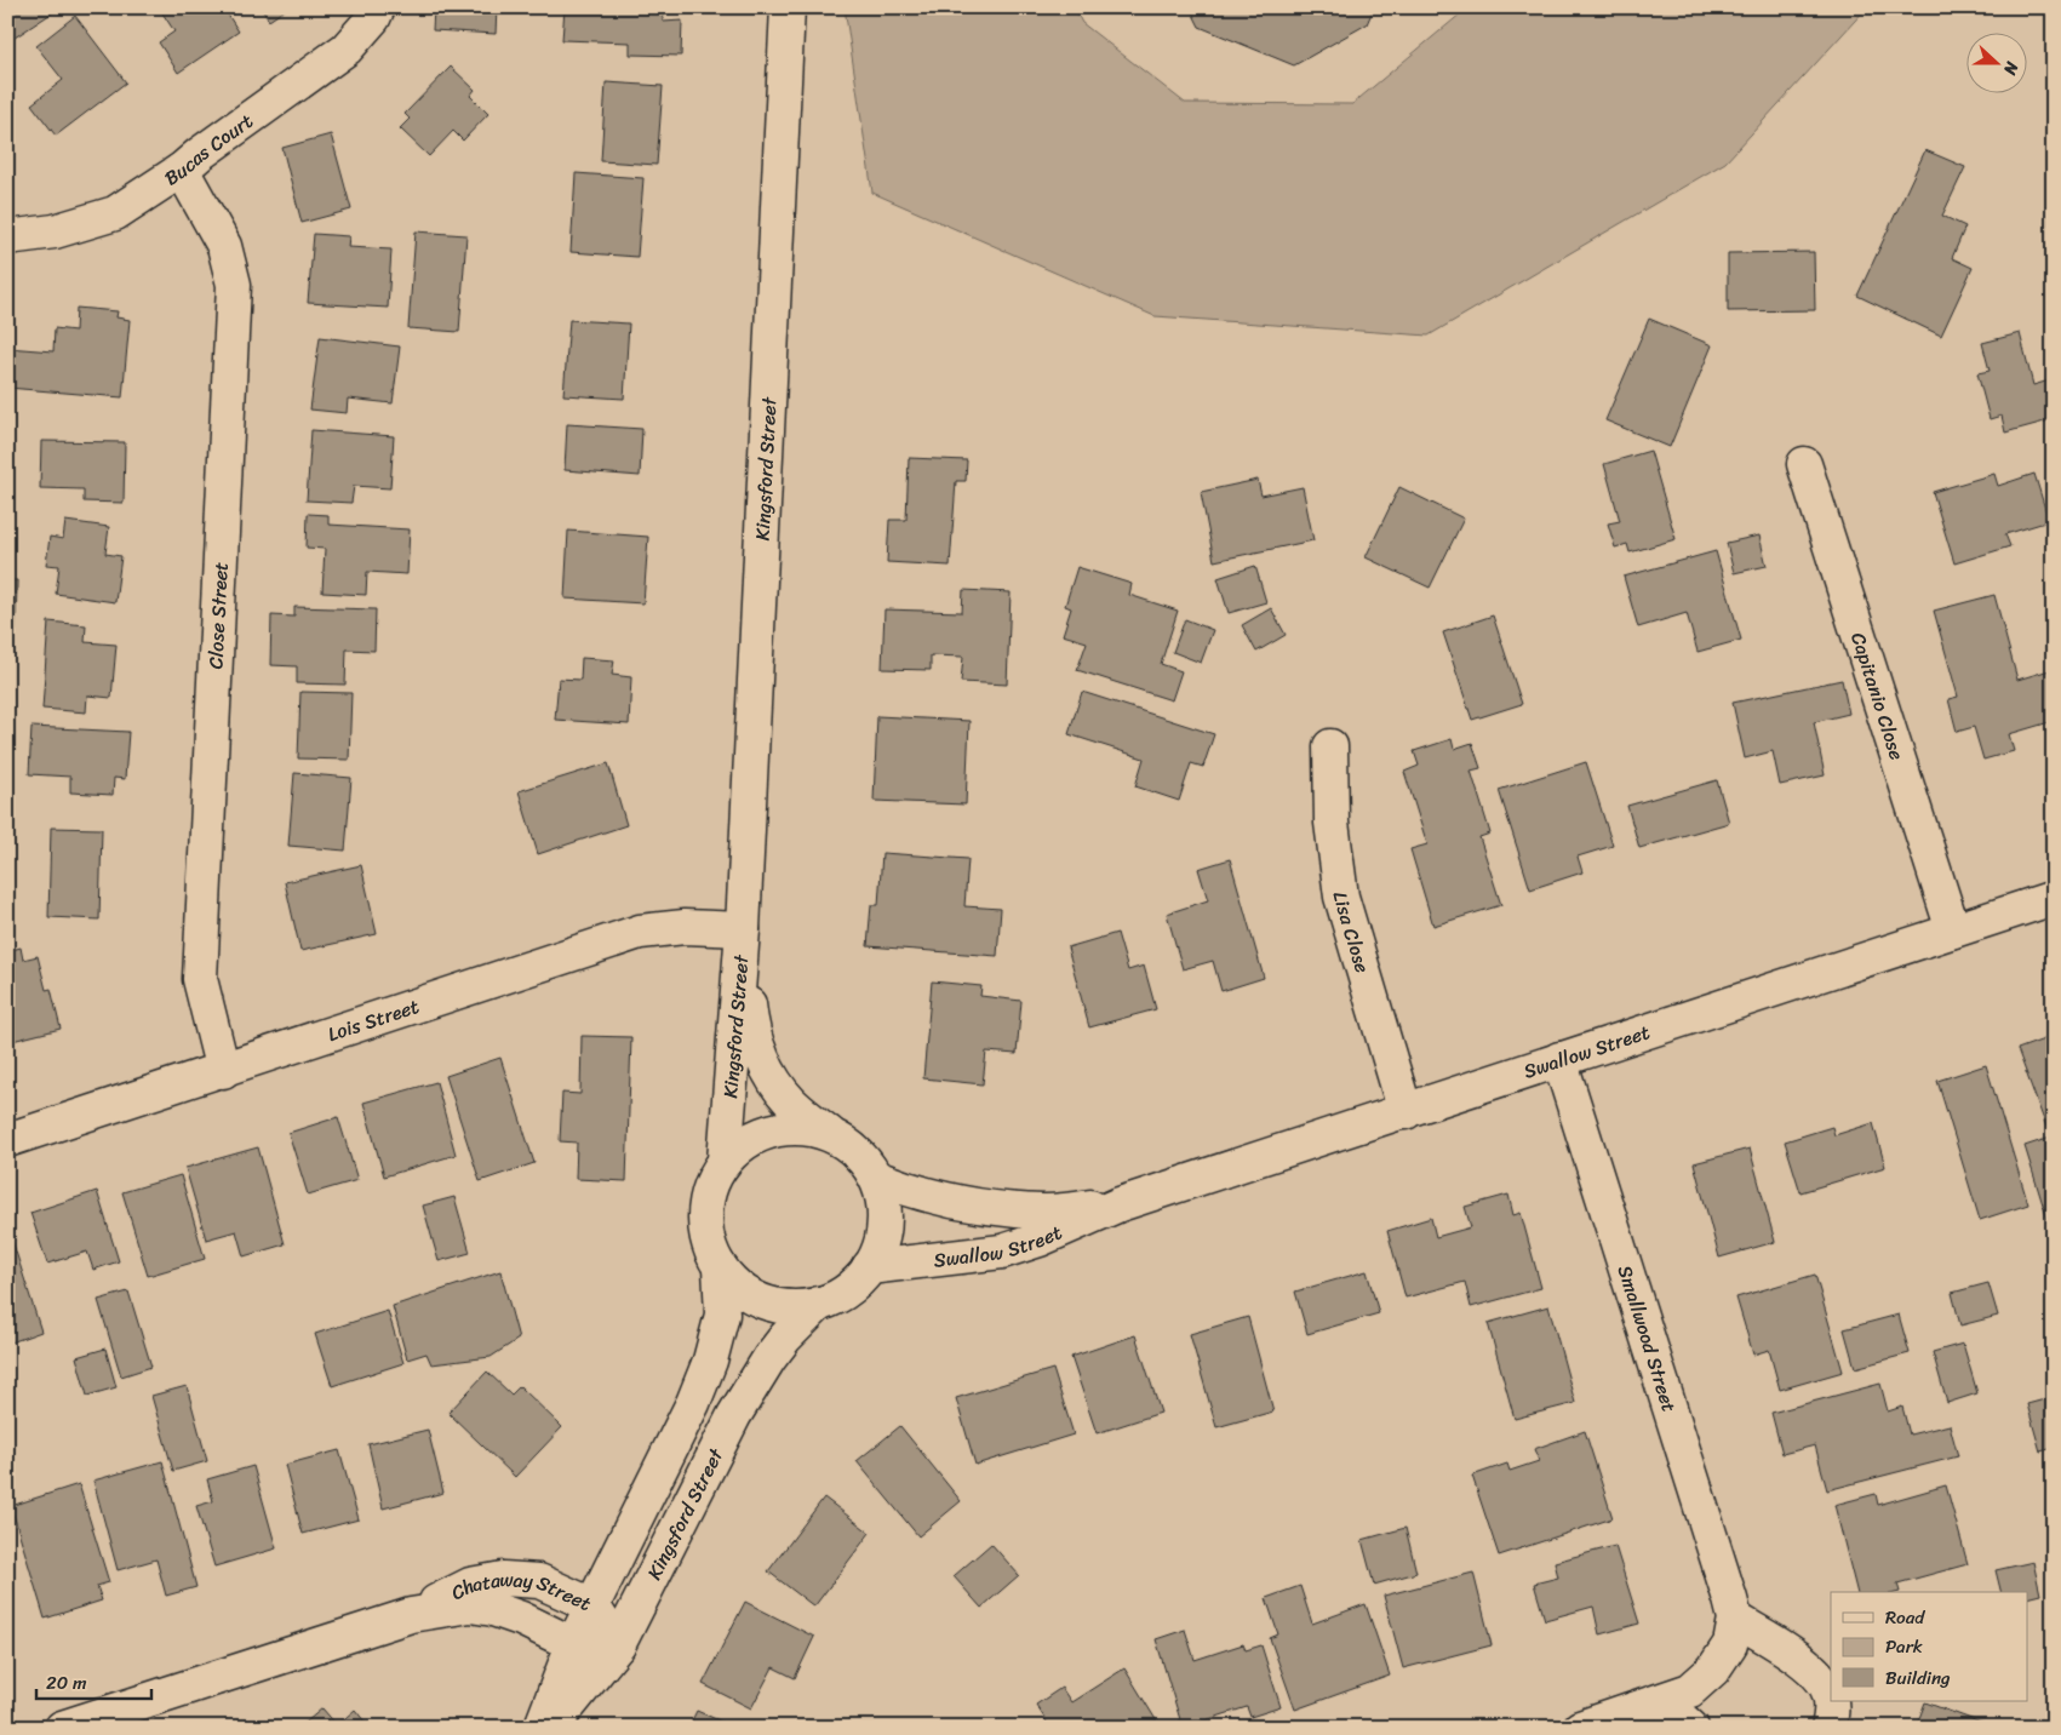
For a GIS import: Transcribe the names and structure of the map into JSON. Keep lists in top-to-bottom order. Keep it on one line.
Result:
{"streets":{"street":["Bucas Court","Kingsford Street","Close Street","Capitanio Close","Lisa Close","Lois Street","Swallow Street","Smallwood Street","Chataway Street"]},"crossings":[["Bucas Court","Close Street"],["Kingsford Street","Lois Street"],["Kingsford Street","Swallow Street"],["Kingsford Street","Chataway Street"],["Close Street","Lois Street"],["Capitanio Close","Swallow Street"],["Lisa Close","Swallow Street"],["Swallow Street","Smallwood Street"]],"legend":["Road","Park","Building"],"scale_bar":"20 m","north":"right"}
